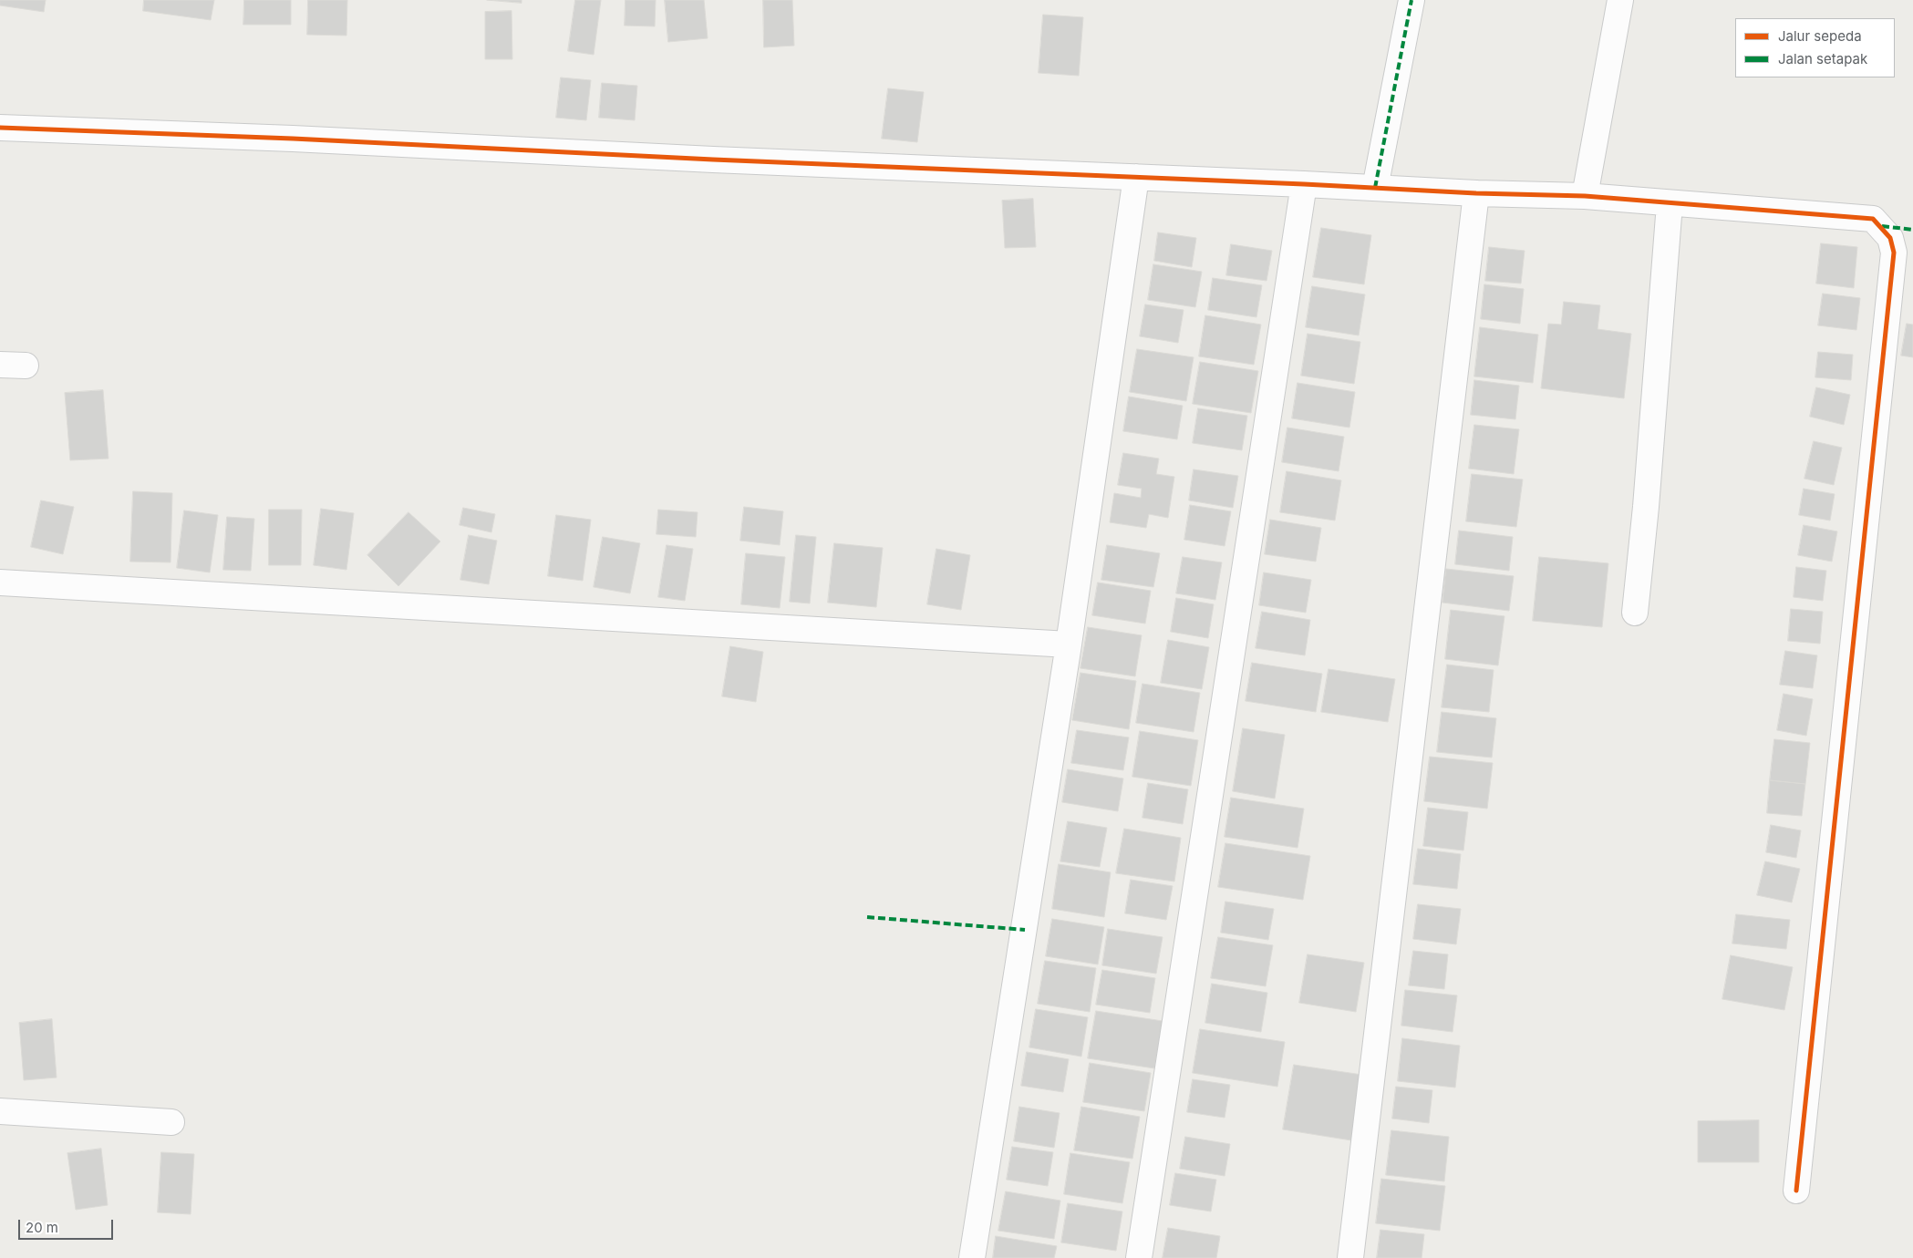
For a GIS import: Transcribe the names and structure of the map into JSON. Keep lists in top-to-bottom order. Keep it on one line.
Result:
{"legend":["Jalur sepeda","Jalan setapak"],"scale_bar":"20 m"}
